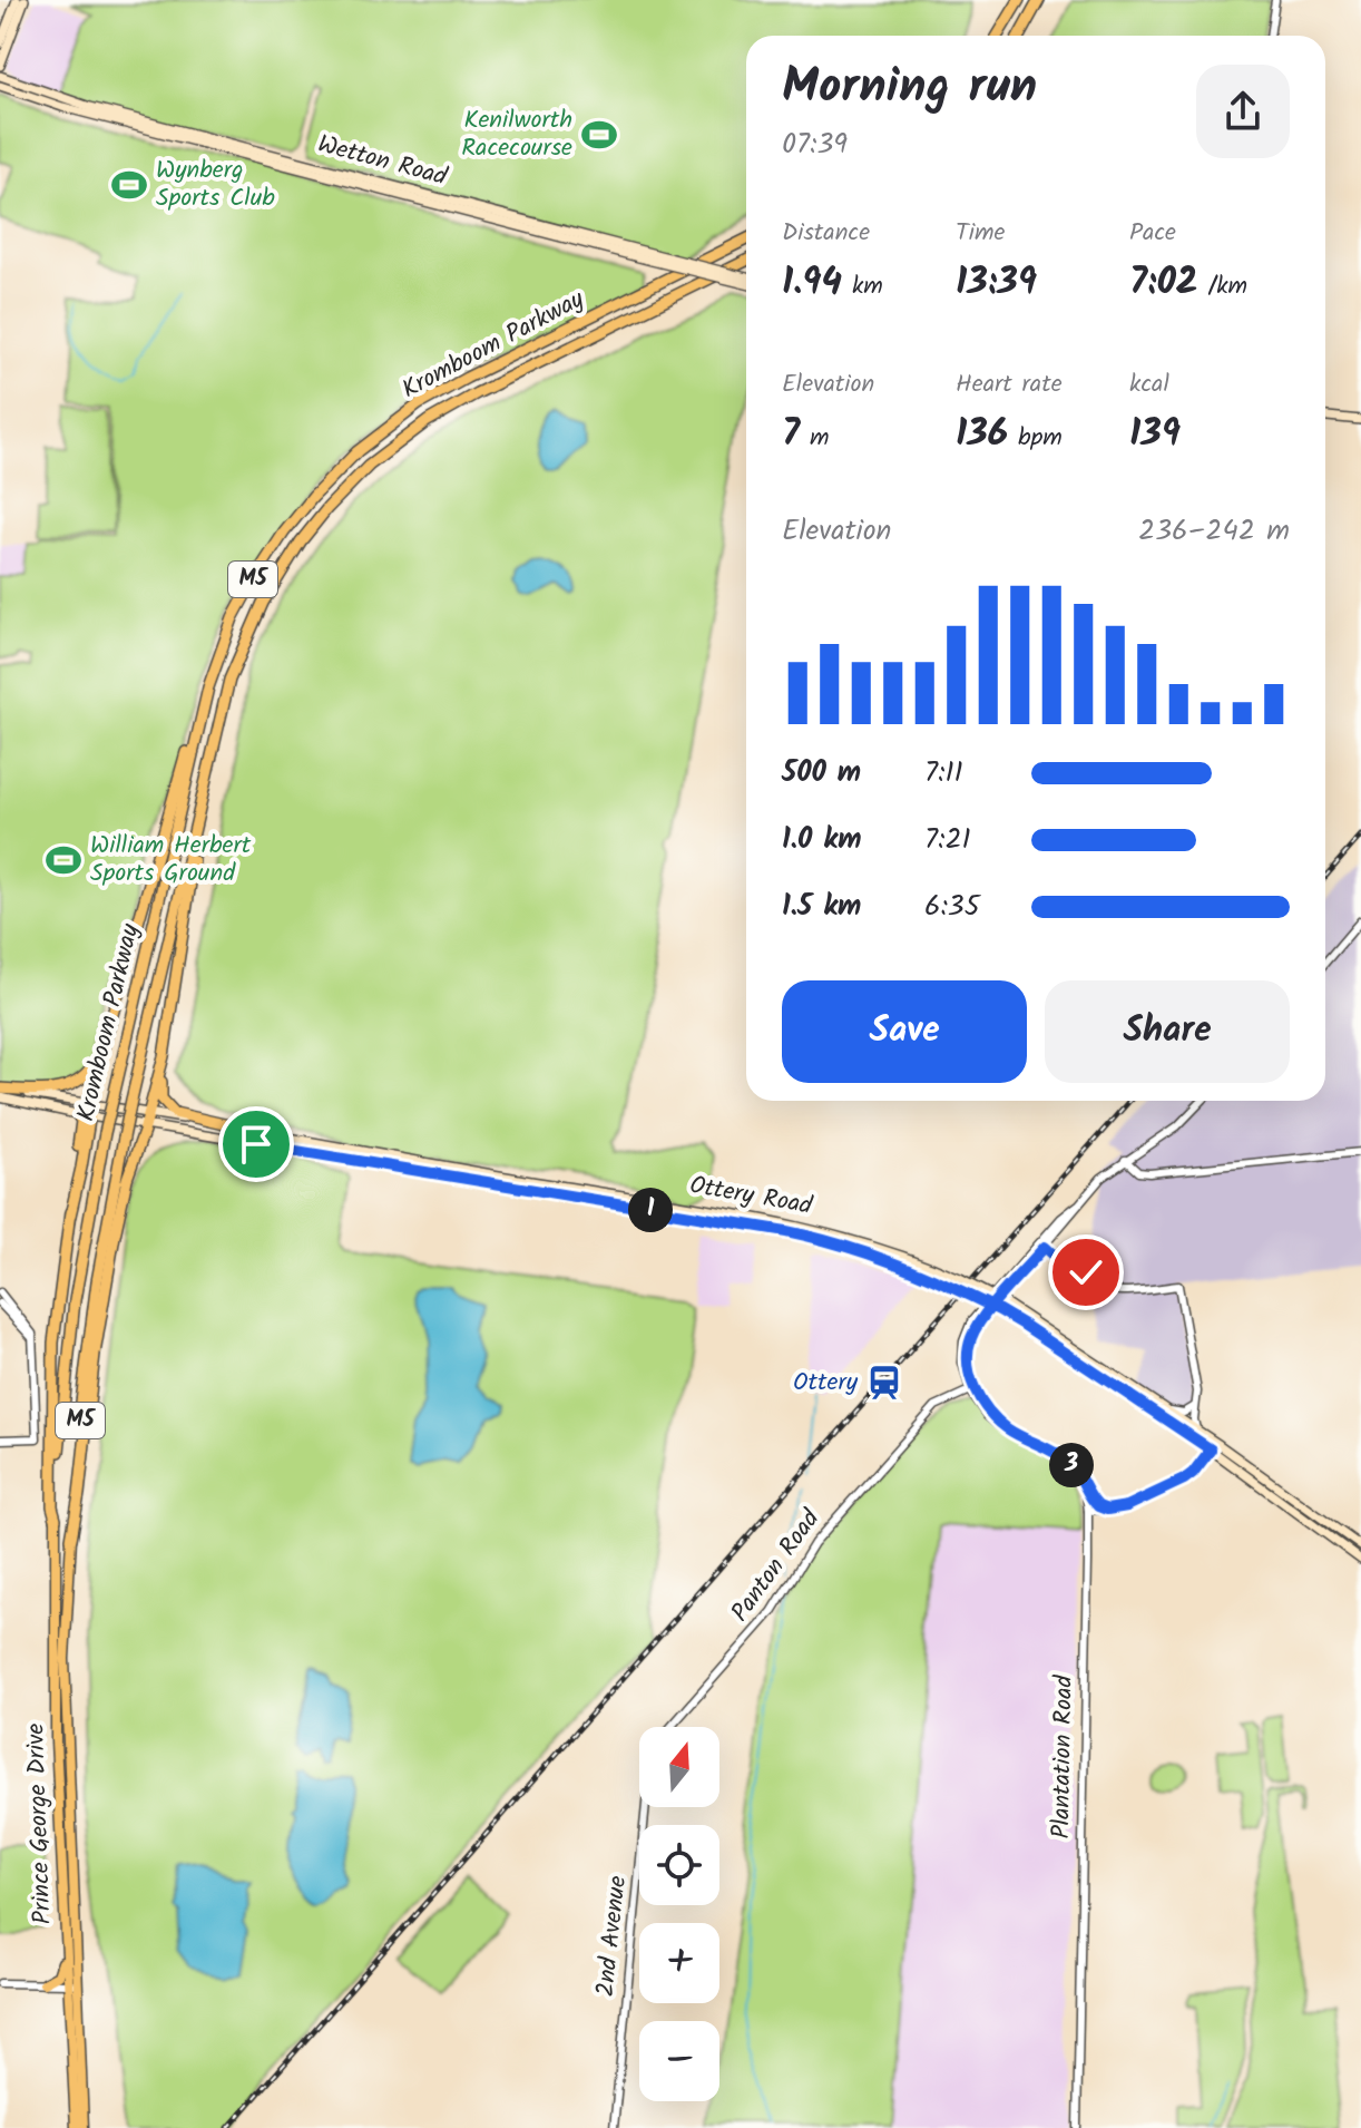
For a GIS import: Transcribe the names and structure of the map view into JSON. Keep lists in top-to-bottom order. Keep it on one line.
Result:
{"streets":{"highway":["Kromboom Parkway","M5"],"main road":["Wetton Road","Ottery Road","Prince George Drive"],"street":["Panton Road","Plantation Road","2nd Avenue"]},"crossings":[["Kromboom Parkway","Prince George Drive"]],"places":{"sports":["Kenilworth Racecourse","Wynberg Sports Club","William Herbert Sports Ground"],"station":["Ottery"]},"north":"top","page":{"heading":["Morning run","07:39"],"stats":[["Distance","1.94 km"],["Time","13:39"],["Pace","7:02 /km"],["Elevation","7 m"],["Heart rate","136 bpm"],["kcal","139"]],"chart":["Elevation","236–242 m"],"list":[{"name":"500 m","note":"7:11"},{"name":"1.0 km","note":"7:21"},{"name":"1.5 km","note":"6:35"}],"buttons":["Save","Share"],"pins":["1","3"],"map_buttons":["+","−"]}}
